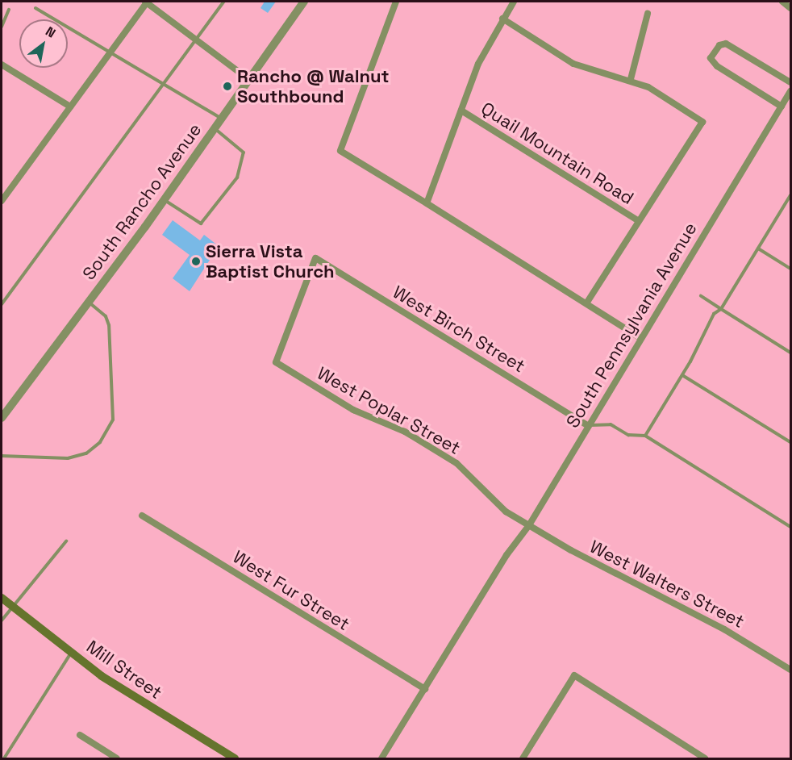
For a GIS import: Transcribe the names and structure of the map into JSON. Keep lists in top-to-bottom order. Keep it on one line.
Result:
{"streets":{"main road":["Mill Street"],"street":["Quail Mountain Road","South Rancho Avenue","South Pennsylvania Avenue","West Birch Street","West Poplar Street","West Walters Street","West Fur Street"]},"crossings":[["South Pennsylvania Avenue","West Birch Street"],["South Pennsylvania Avenue","West Poplar Street"],["South Pennsylvania Avenue","West Walters Street"],["South Pennsylvania Avenue","West Fur Street"],["West Birch Street","West Poplar Street"],["West Poplar Street","West Walters Street"]],"places":["Rancho @ Walnut Southbound","Sierra Vista Baptist Church"],"north":"top right"}
